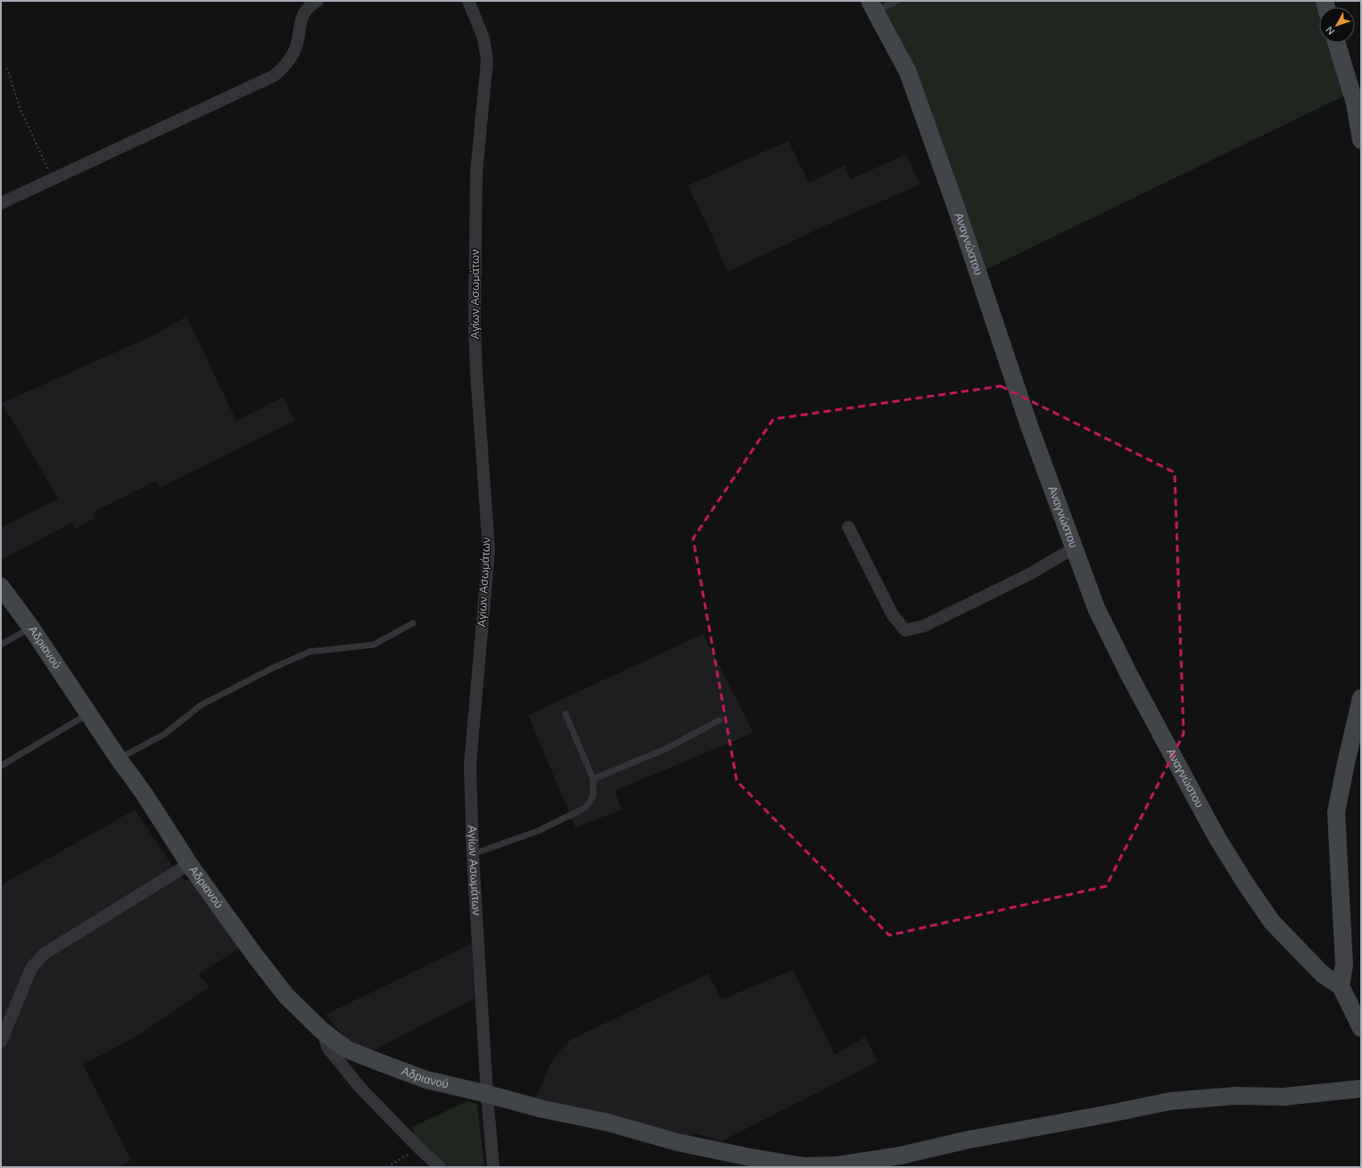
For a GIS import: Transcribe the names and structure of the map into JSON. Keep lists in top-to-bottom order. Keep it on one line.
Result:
{"streets":{"street":["Αναγνώστου","Αγίων Ασωμάτων","Αδριανού"]},"crossings":[["Αγίων Ασωμάτων","Αδριανού"]],"north":"bottom left"}
